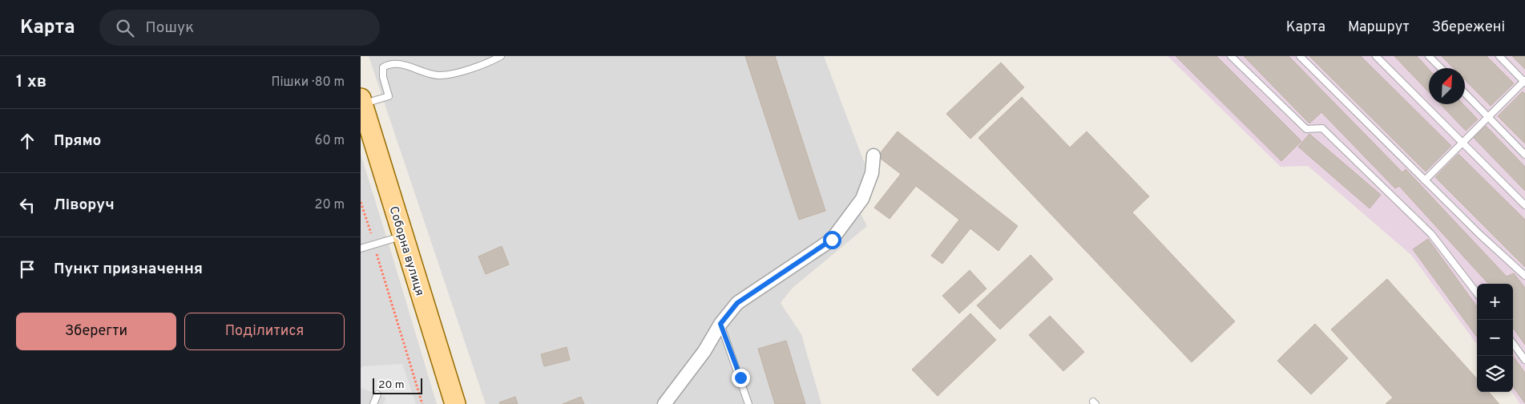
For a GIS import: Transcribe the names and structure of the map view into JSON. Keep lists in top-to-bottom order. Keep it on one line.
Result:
{"streets":{"main road":["Соборна вулиця"]},"scale_bar":"20 m","north":"top right","page":{"header":"Карта","search":"Пошук","nav":["Карта","Маршрут","Збережені"],"heading":["1 хв","Пішки · 80 m"],"list":[["Прямо","60 m"],["Ліворуч","20 m"],"Пункт призначення"],"map_buttons":["+","−"],"buttons":["Зберегти","Поділитися"],"scale":"20 m"}}
